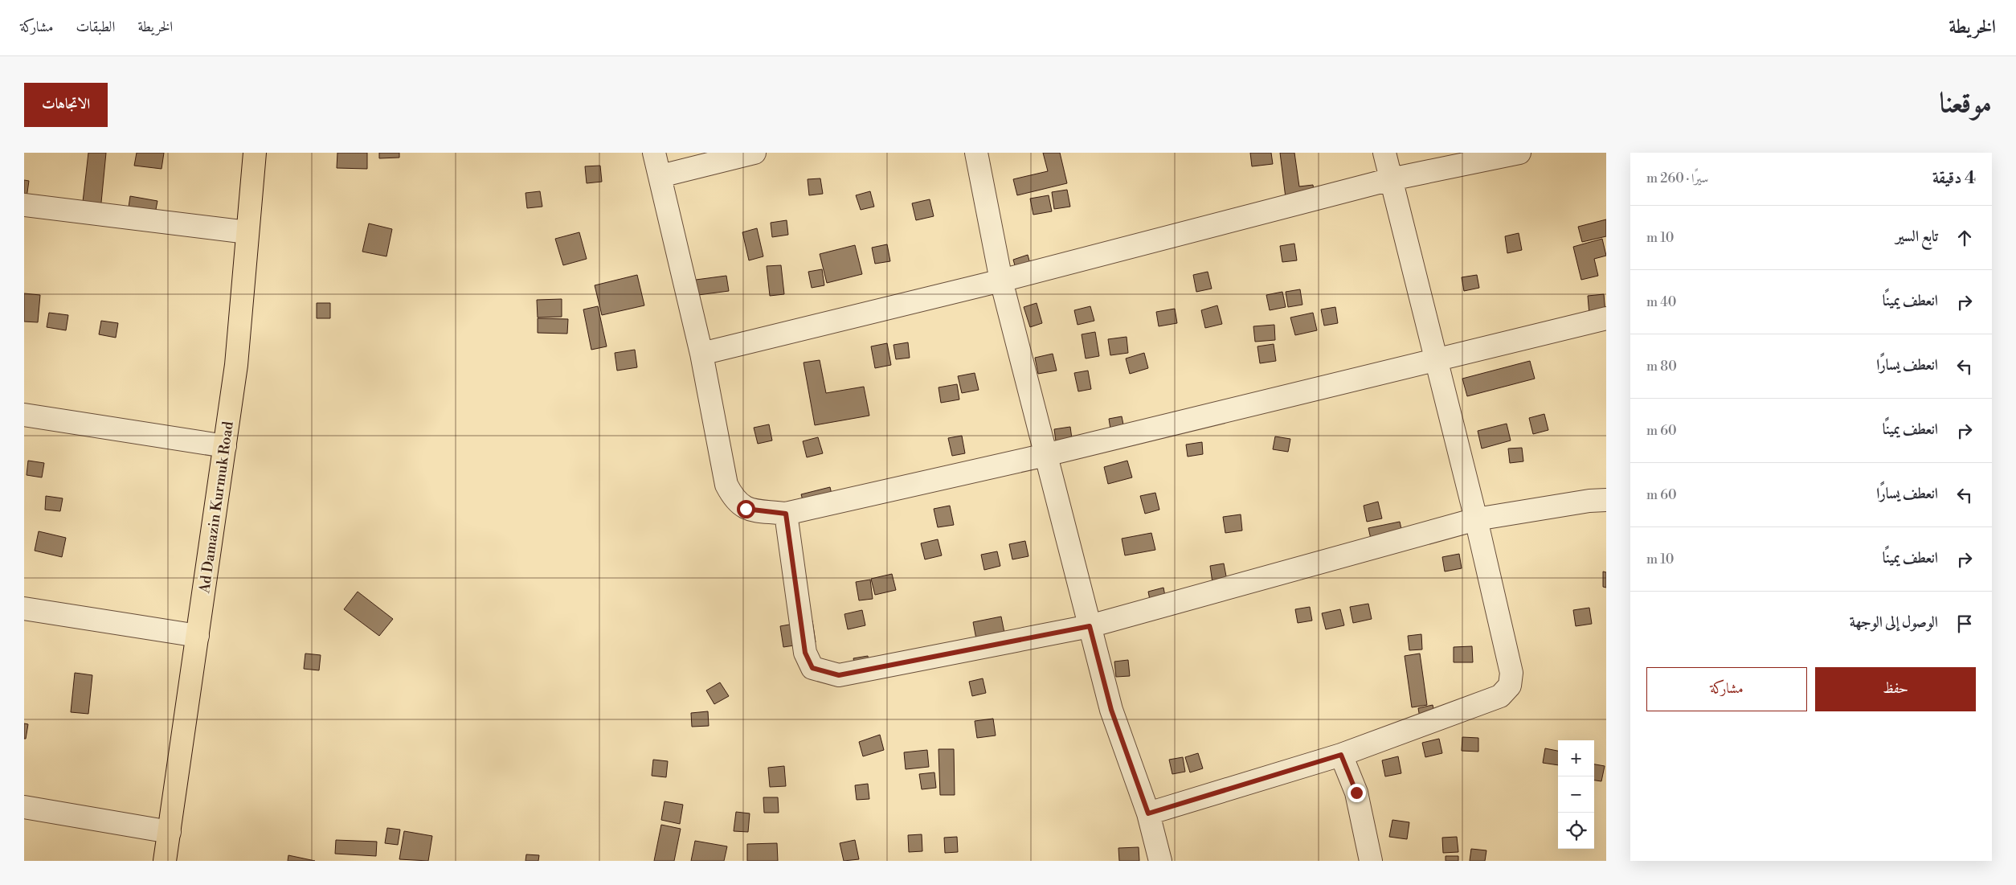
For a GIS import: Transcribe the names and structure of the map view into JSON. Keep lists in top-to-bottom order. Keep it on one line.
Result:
{"streets":{"highway":["Ad Damazin Kurmuk Road"]},"page":{"header":"الخريطة","nav":["الخريطة","الطبقات","مشاركة"],"title":"موقعنا","buttons":["الاتجاهات",["حفظ","مشاركة"]],"heading":["4 دقيقة","سيرًا · 260 m"],"list":[["تابع السير","10 m"],["انعطف يمينًا","40 m"],["انعطف يسارًا","80 m"],["انعطف يمينًا","60 m"],["انعطف يسارًا","60 m"],["انعطف يمينًا","10 m"],"الوصول إلى الوجهة"],"map_buttons":["+","−"]}}
